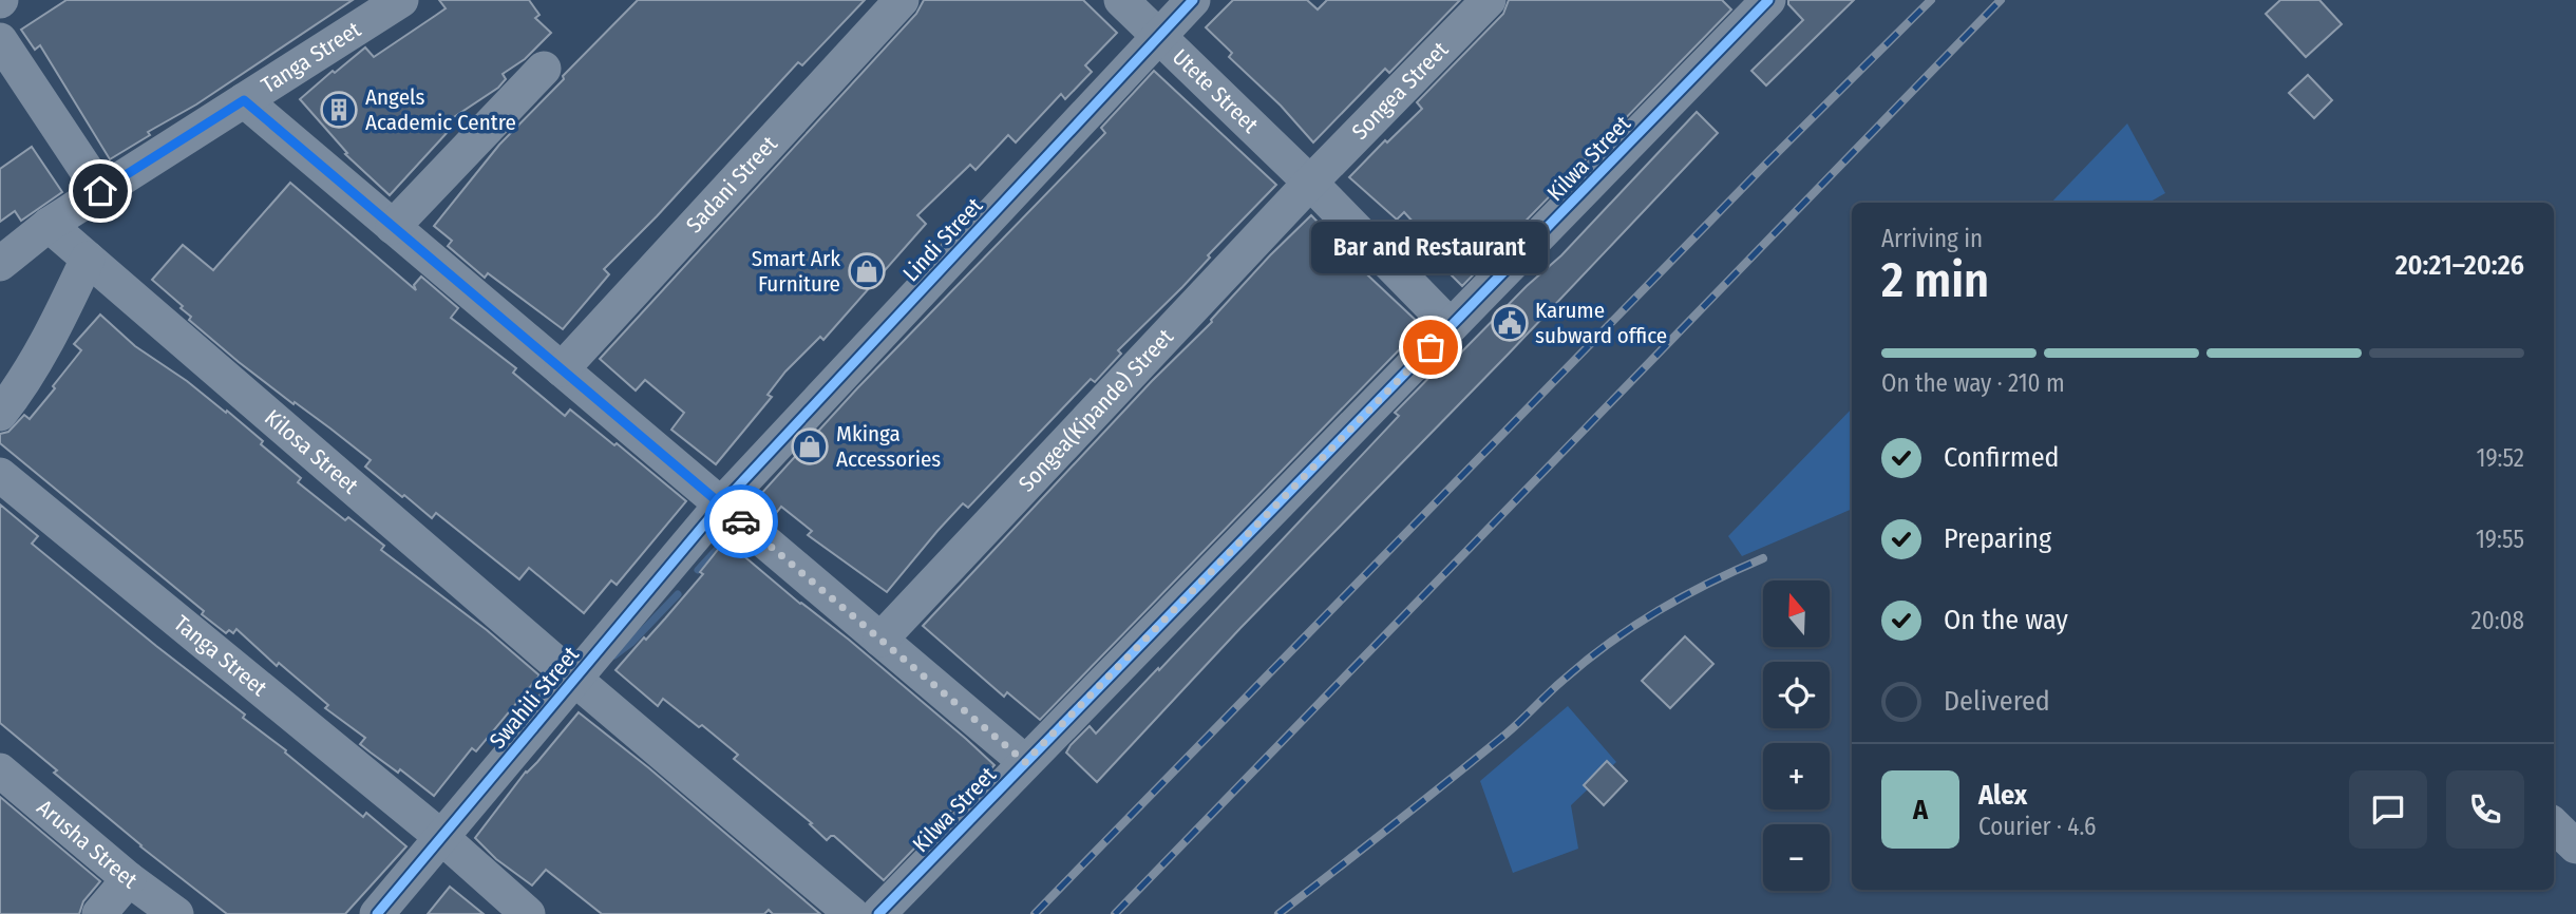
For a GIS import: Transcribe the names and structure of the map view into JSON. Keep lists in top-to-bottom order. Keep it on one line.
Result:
{"streets":{"street":["Tanga Street","Utete Street","Songea Street","Kilwa Street","Sadani Street","Lindi Street","Songea(Kipande) Street","Kilosa Street","Swahili Street","Arusha Street"]},"crossings":[["Tanga Street","Kilosa Street"],["Tanga Street","Swahili Street"],["Utete Street","Songea Street"],["Utete Street","Kilwa Street"],["Utete Street","Lindi Street"],["Utete Street","Songea(Kipande) Street"],["Songea Street","Songea(Kipande) Street"],["Lindi Street","Swahili Street"],["Kilosa Street","Swahili Street"]],"places":{"building":["Angels Academic Centre"],"shop":["Smart Ark Furniture","Mkinga Accessories"],"public building":["Karume subward office"],"other":["Bar and Restaurant"]},"north":"top","page":{"heading":["2 min","Arriving in","20:21–20:26"],"panel":["Alex","Courier · 4.6"],"bubble":"Bar and Restaurant","bar":"On the way · 210 m","list":[["Confirmed","19:52"],["Preparing","19:55"],["On the way","20:08"],"Delivered"],"map_buttons":["+","−"],"round":"A"}}
